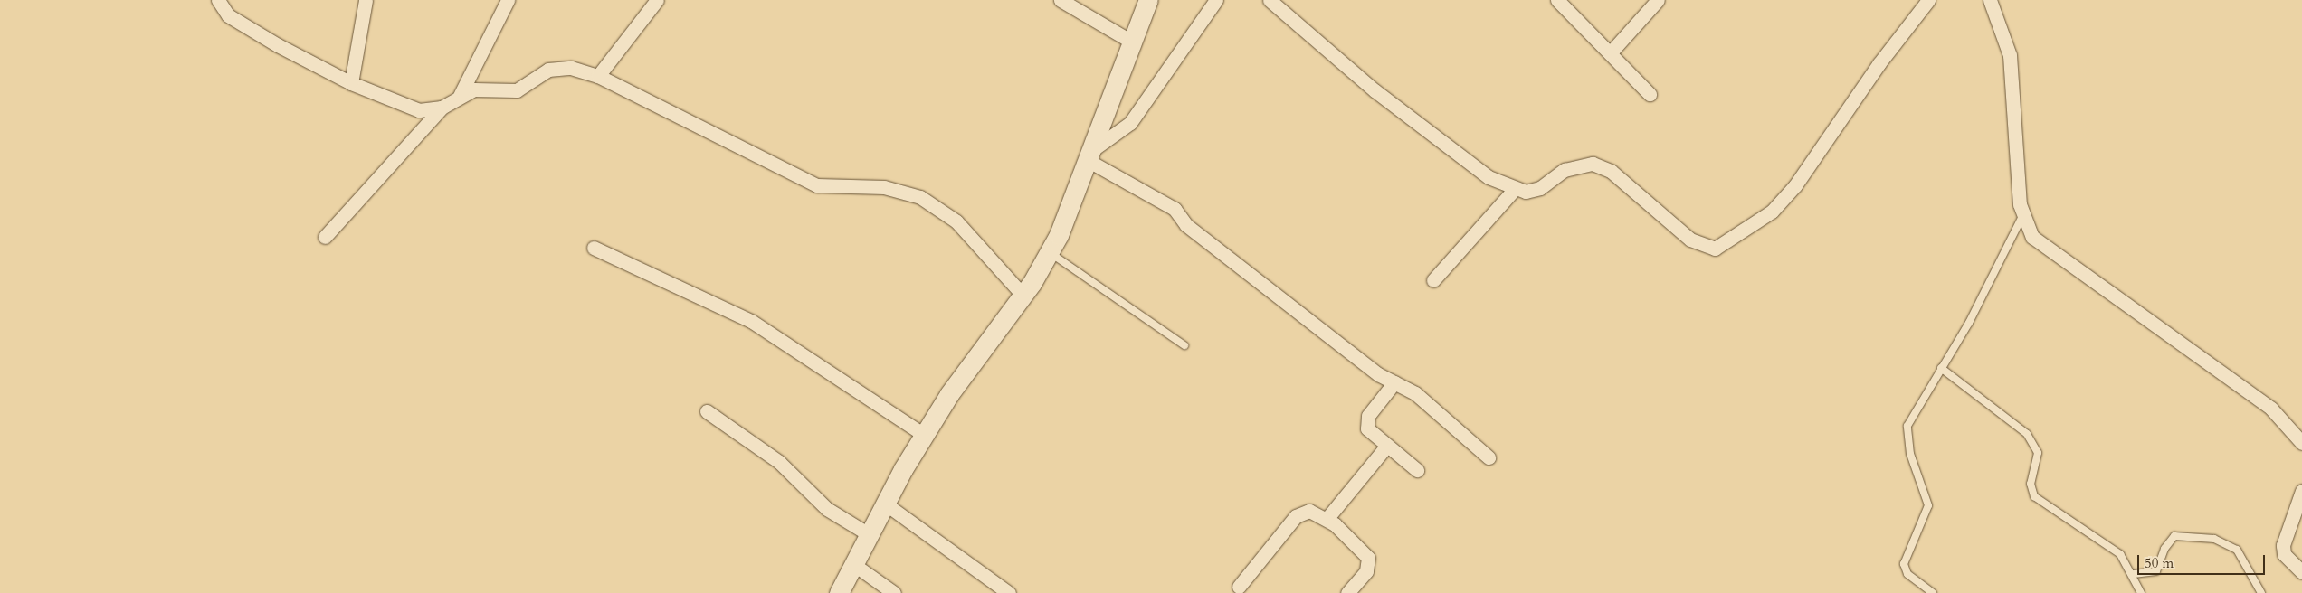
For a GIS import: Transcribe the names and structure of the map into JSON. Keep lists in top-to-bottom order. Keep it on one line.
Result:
{"scale_bar":"50 m"}
